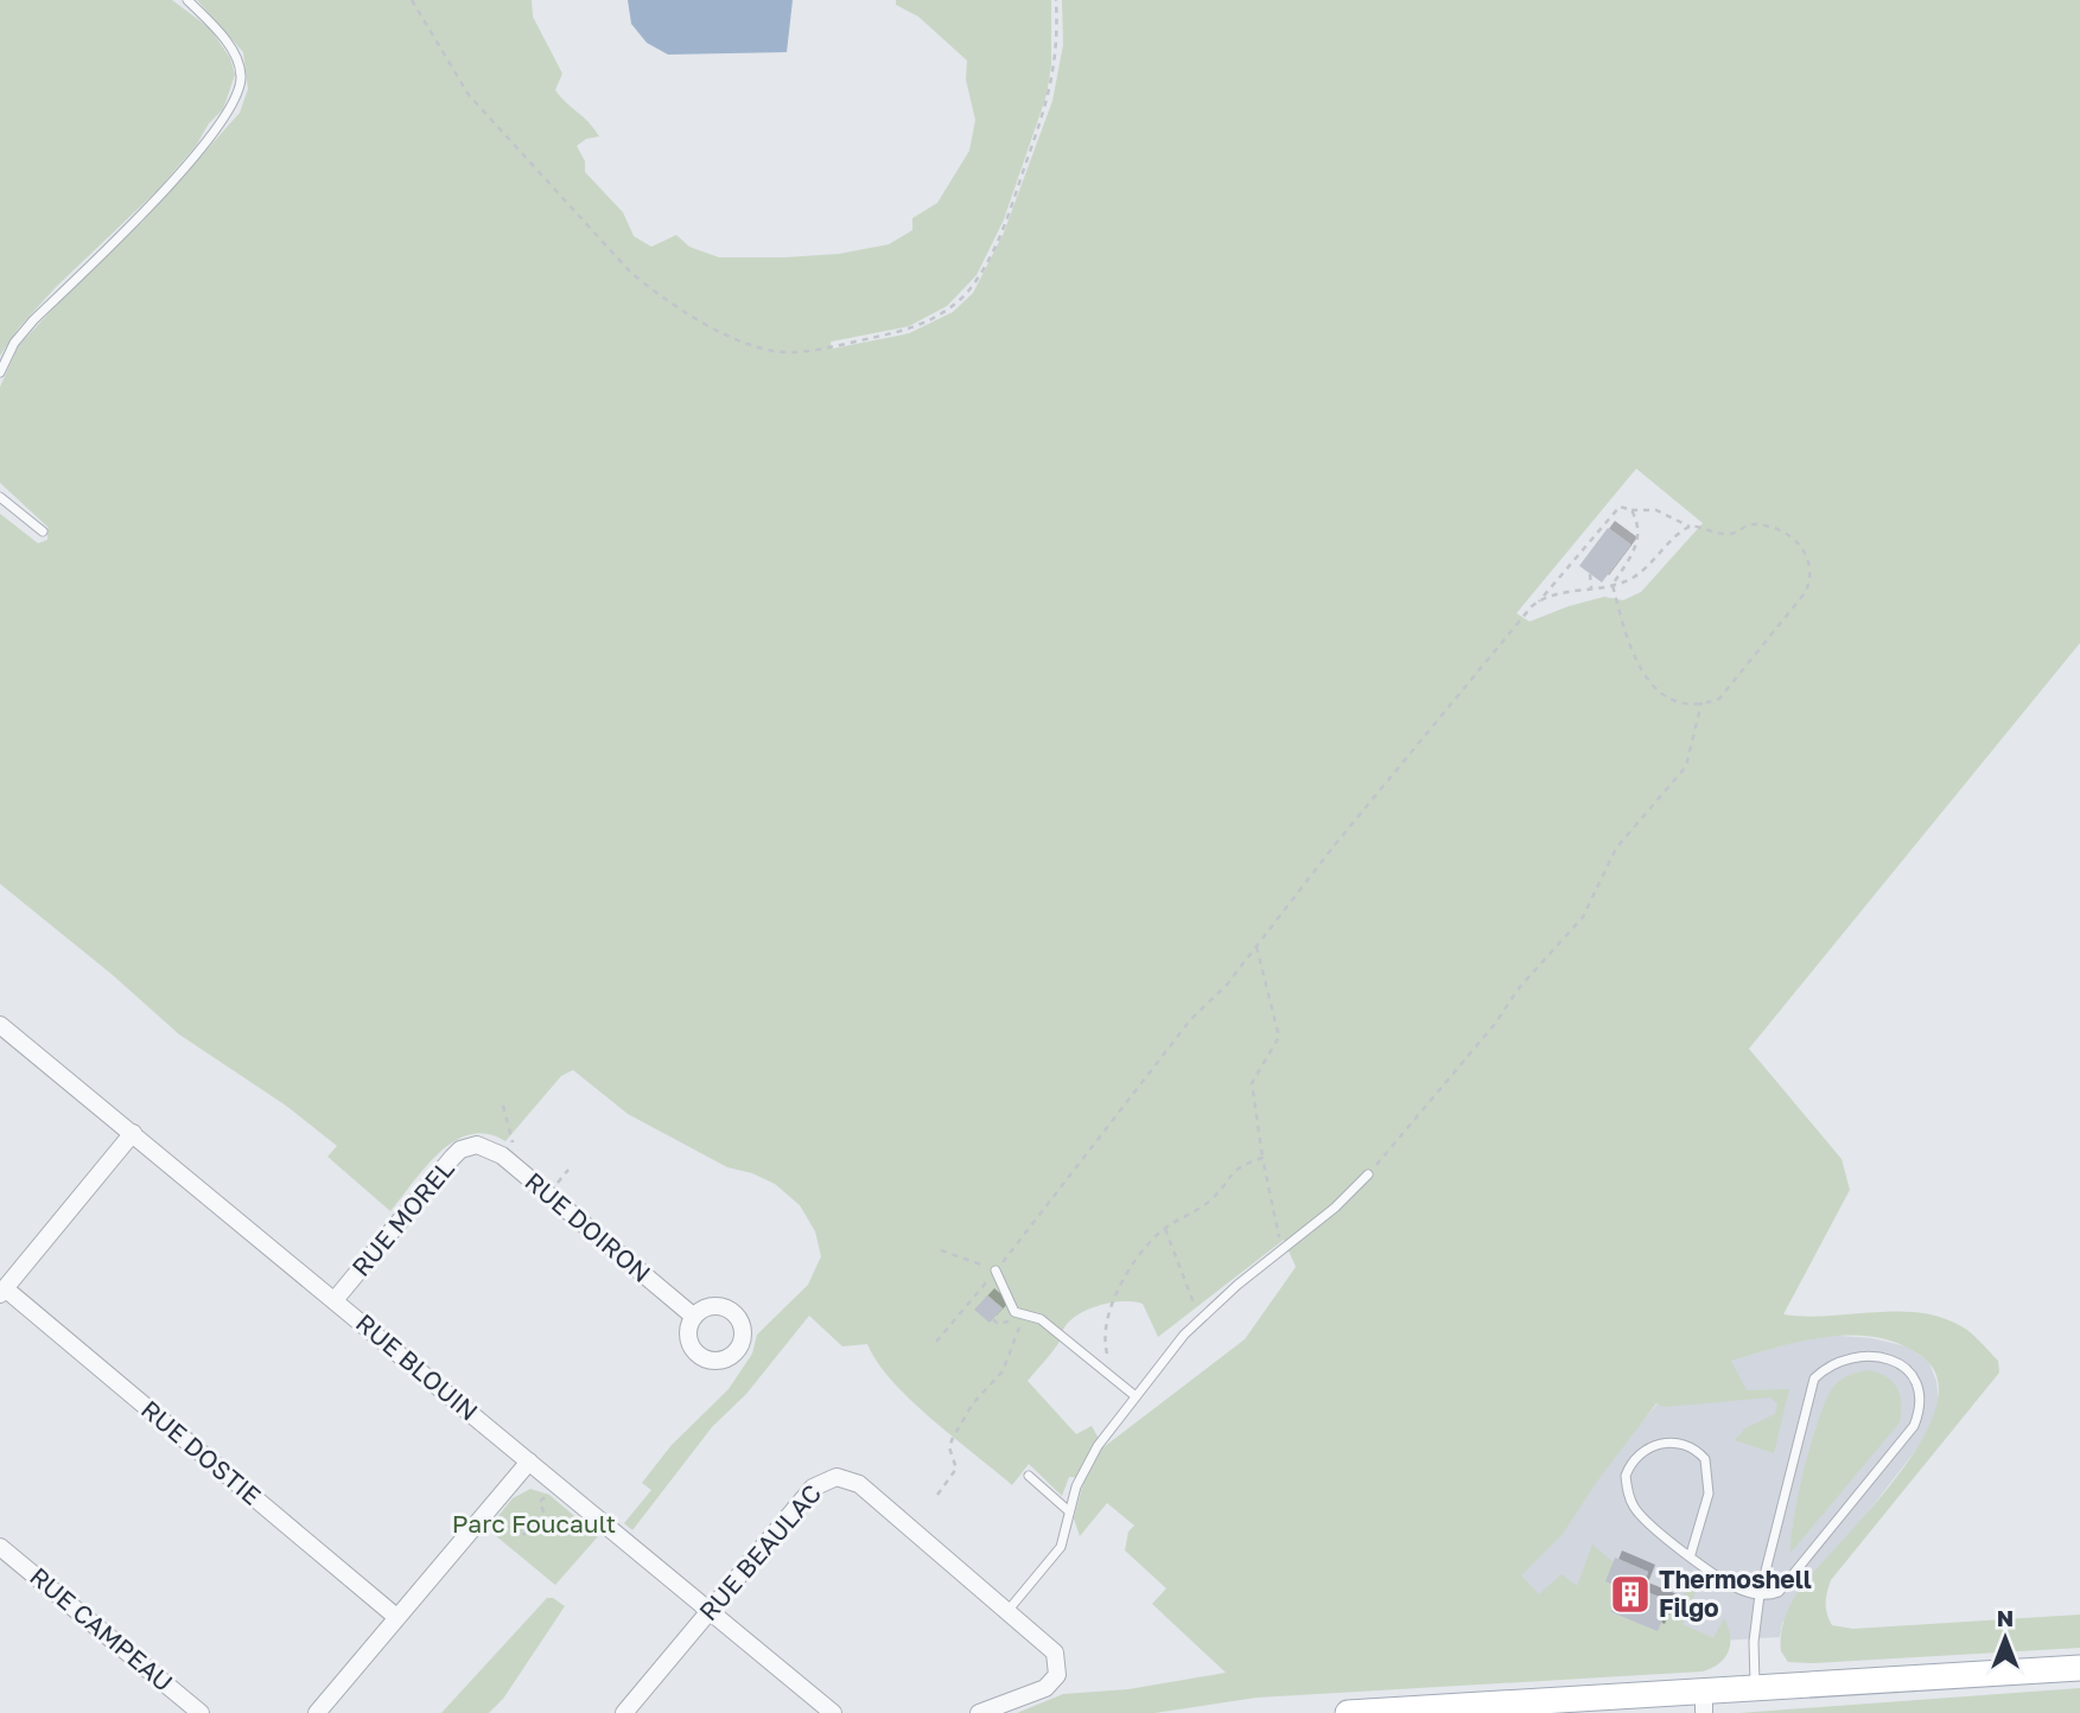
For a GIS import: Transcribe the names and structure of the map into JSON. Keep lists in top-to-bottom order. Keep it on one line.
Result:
{"streets":{"street":["RUE MOREL","RUE DOIRON","RUE BLOUIN","RUE DOSTIE","RUE BEAULAC","RUE CAMPEAU"]},"crossings":[["RUE MOREL","RUE DOIRON"],["RUE MOREL","RUE BLOUIN"],["RUE BLOUIN","RUE BEAULAC"]],"parks":["Parc Foucault"],"places":{"building":["Thermoshell Filgo"]},"north":"top"}
